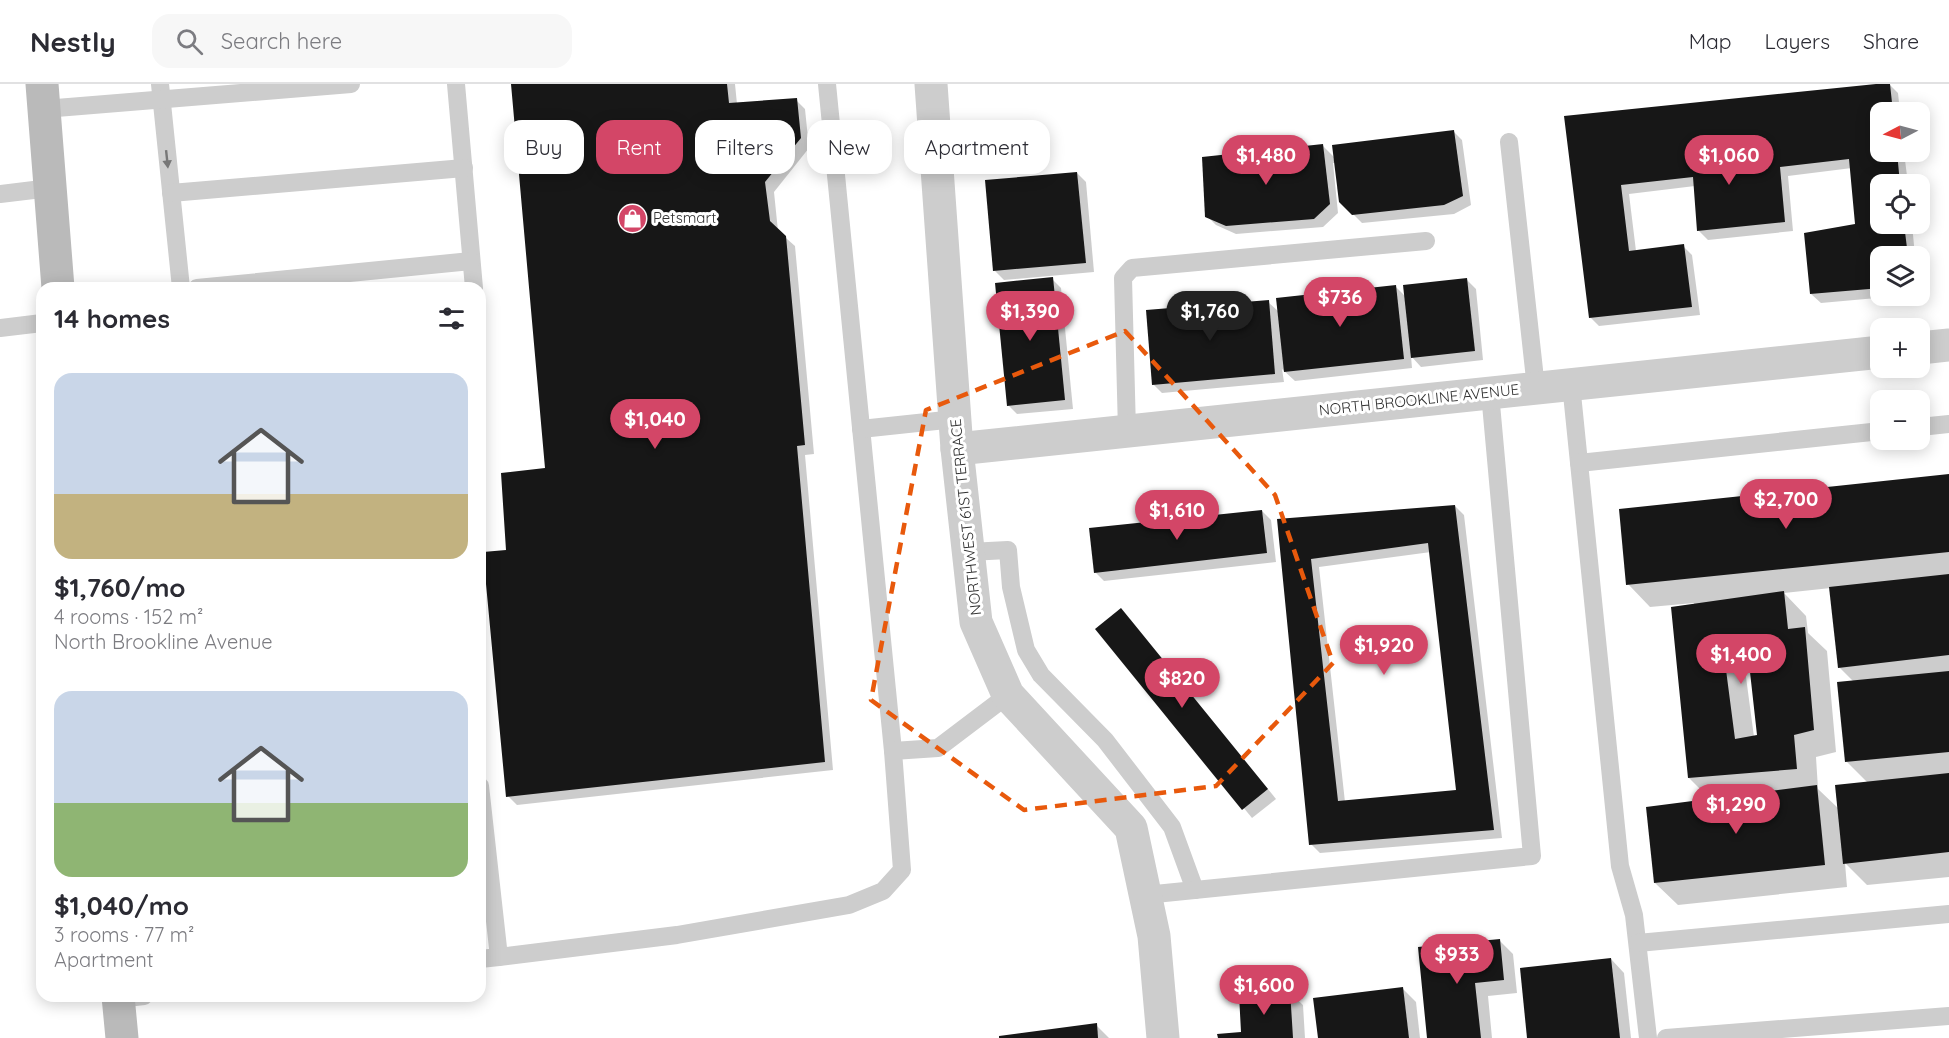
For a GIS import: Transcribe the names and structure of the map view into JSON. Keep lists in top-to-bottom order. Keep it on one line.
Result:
{"streets":{"street":["NORTH BROOKLINE AVENUE","NORTHWEST 61ST TERRACE"]},"crossings":[["NORTH BROOKLINE AVENUE","NORTHWEST 61ST TERRACE"]],"places":{"shop":["Petsmart"]},"north":"left","page":{"header":"Nestly","search":"Search here","nav":["Map","Layers","Share"],"map_buttons":["+","−"],"chip":["Buy","Rent","Filters","New","Apartment"],"price":["$1,480","$1,060","$736","$1,390","$1,760","$1,040","$2,700","$1,610","$1,920","$1,400","$820","$1,290","$933","$1,600"],"heading":"14 homes","list":[{"name":"$1,760/mo","note":"4 rooms · 152 m² · North Brookline Avenue"},{"name":"$1,040/mo","note":"3 rooms · 77 m² · Apartment"}]}}
